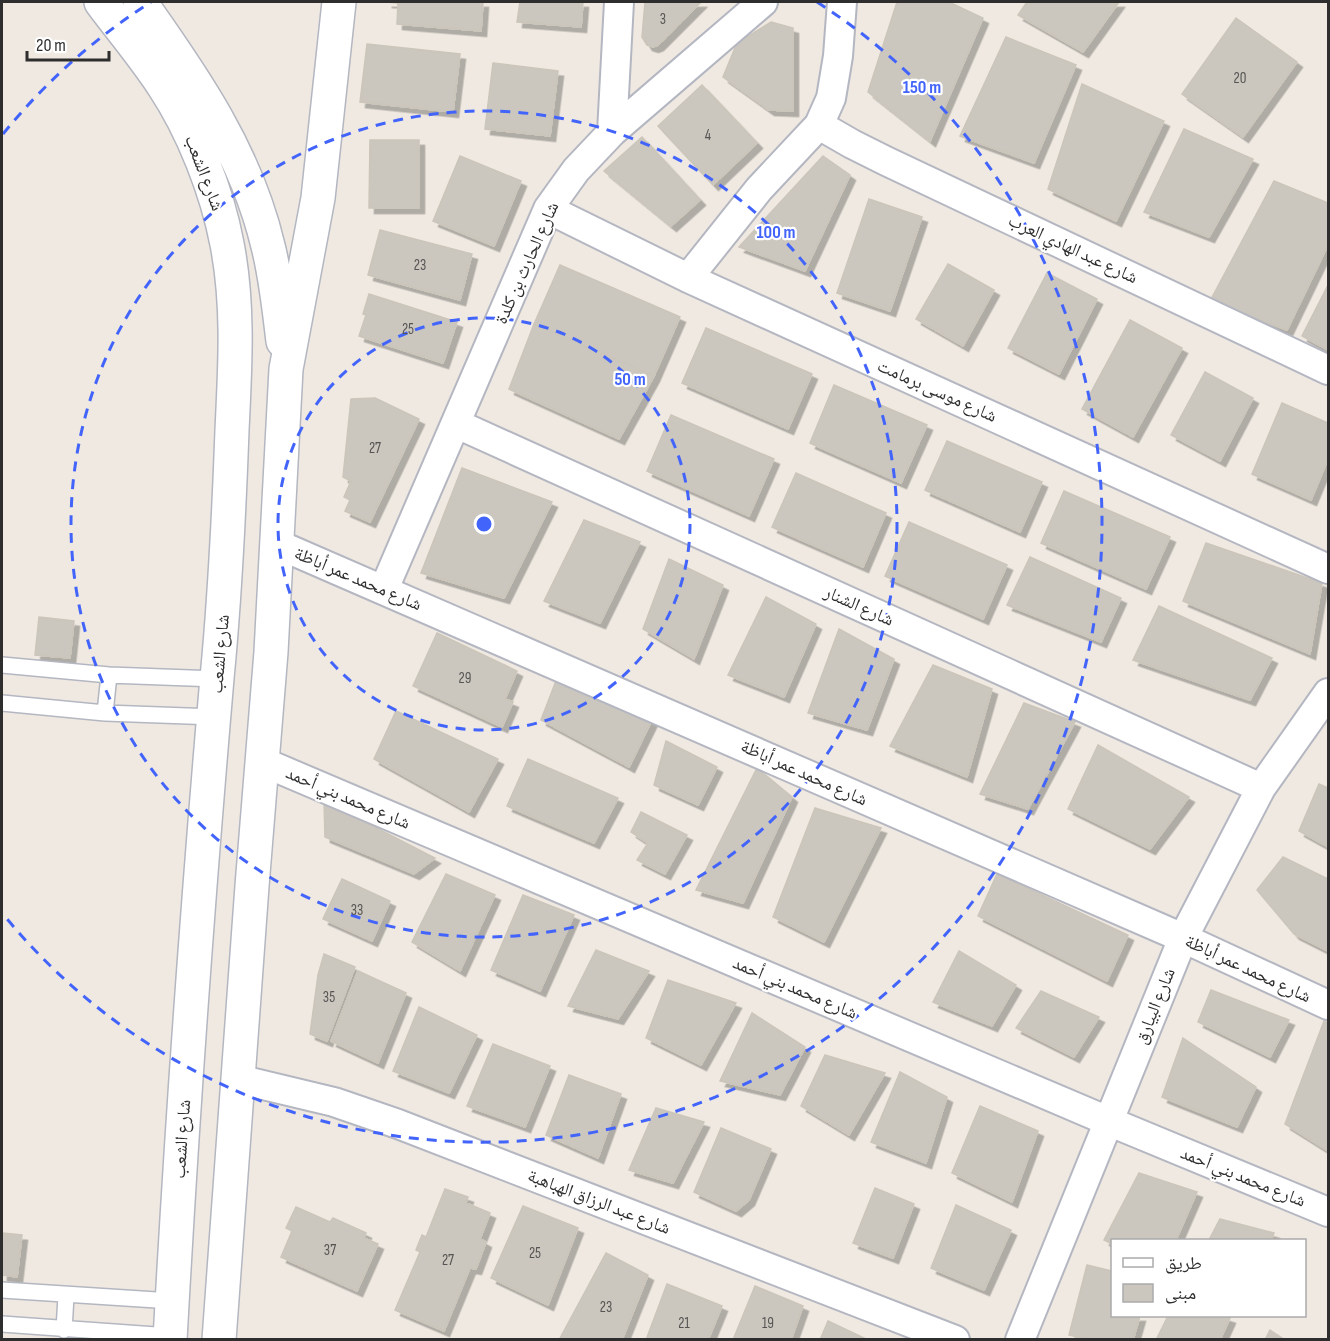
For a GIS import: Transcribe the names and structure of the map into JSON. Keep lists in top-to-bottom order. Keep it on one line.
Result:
{"streets":{"street":["شارع الشعب","شارع عبد الهادي العرب","شارع الحارث بن كلدة","شارع موسى برمامت","شارع محمد عمر أباظة","شارع الشنار","شارع محمد بني أحمد","شارع البيارق","شارع عبد الرزاق الهباهبة"]},"crossings":[["شارع الشعب","شارع محمد عمر أباظة"],["شارع الشعب","شارع محمد بني أحمد"],["شارع الشعب","شارع عبد الرزاق الهباهبة"],["شارع الحارث بن كلدة","شارع موسى برمامت"],["شارع الحارث بن كلدة","شارع محمد عمر أباظة"],["شارع الحارث بن كلدة","شارع الشنار"],["شارع محمد عمر أباظة","شارع البيارق"],["شارع الشنار","شارع البيارق"],["شارع محمد بني أحمد","شارع البيارق"]],"house_numbers":["3","20","4","23","25","27","29","33","35","37","25","27","23","21","19"],"legend":["طريق","مبنى"],"scale_bar":"20 m","rings":["150 m","100 m","50 m"]}
